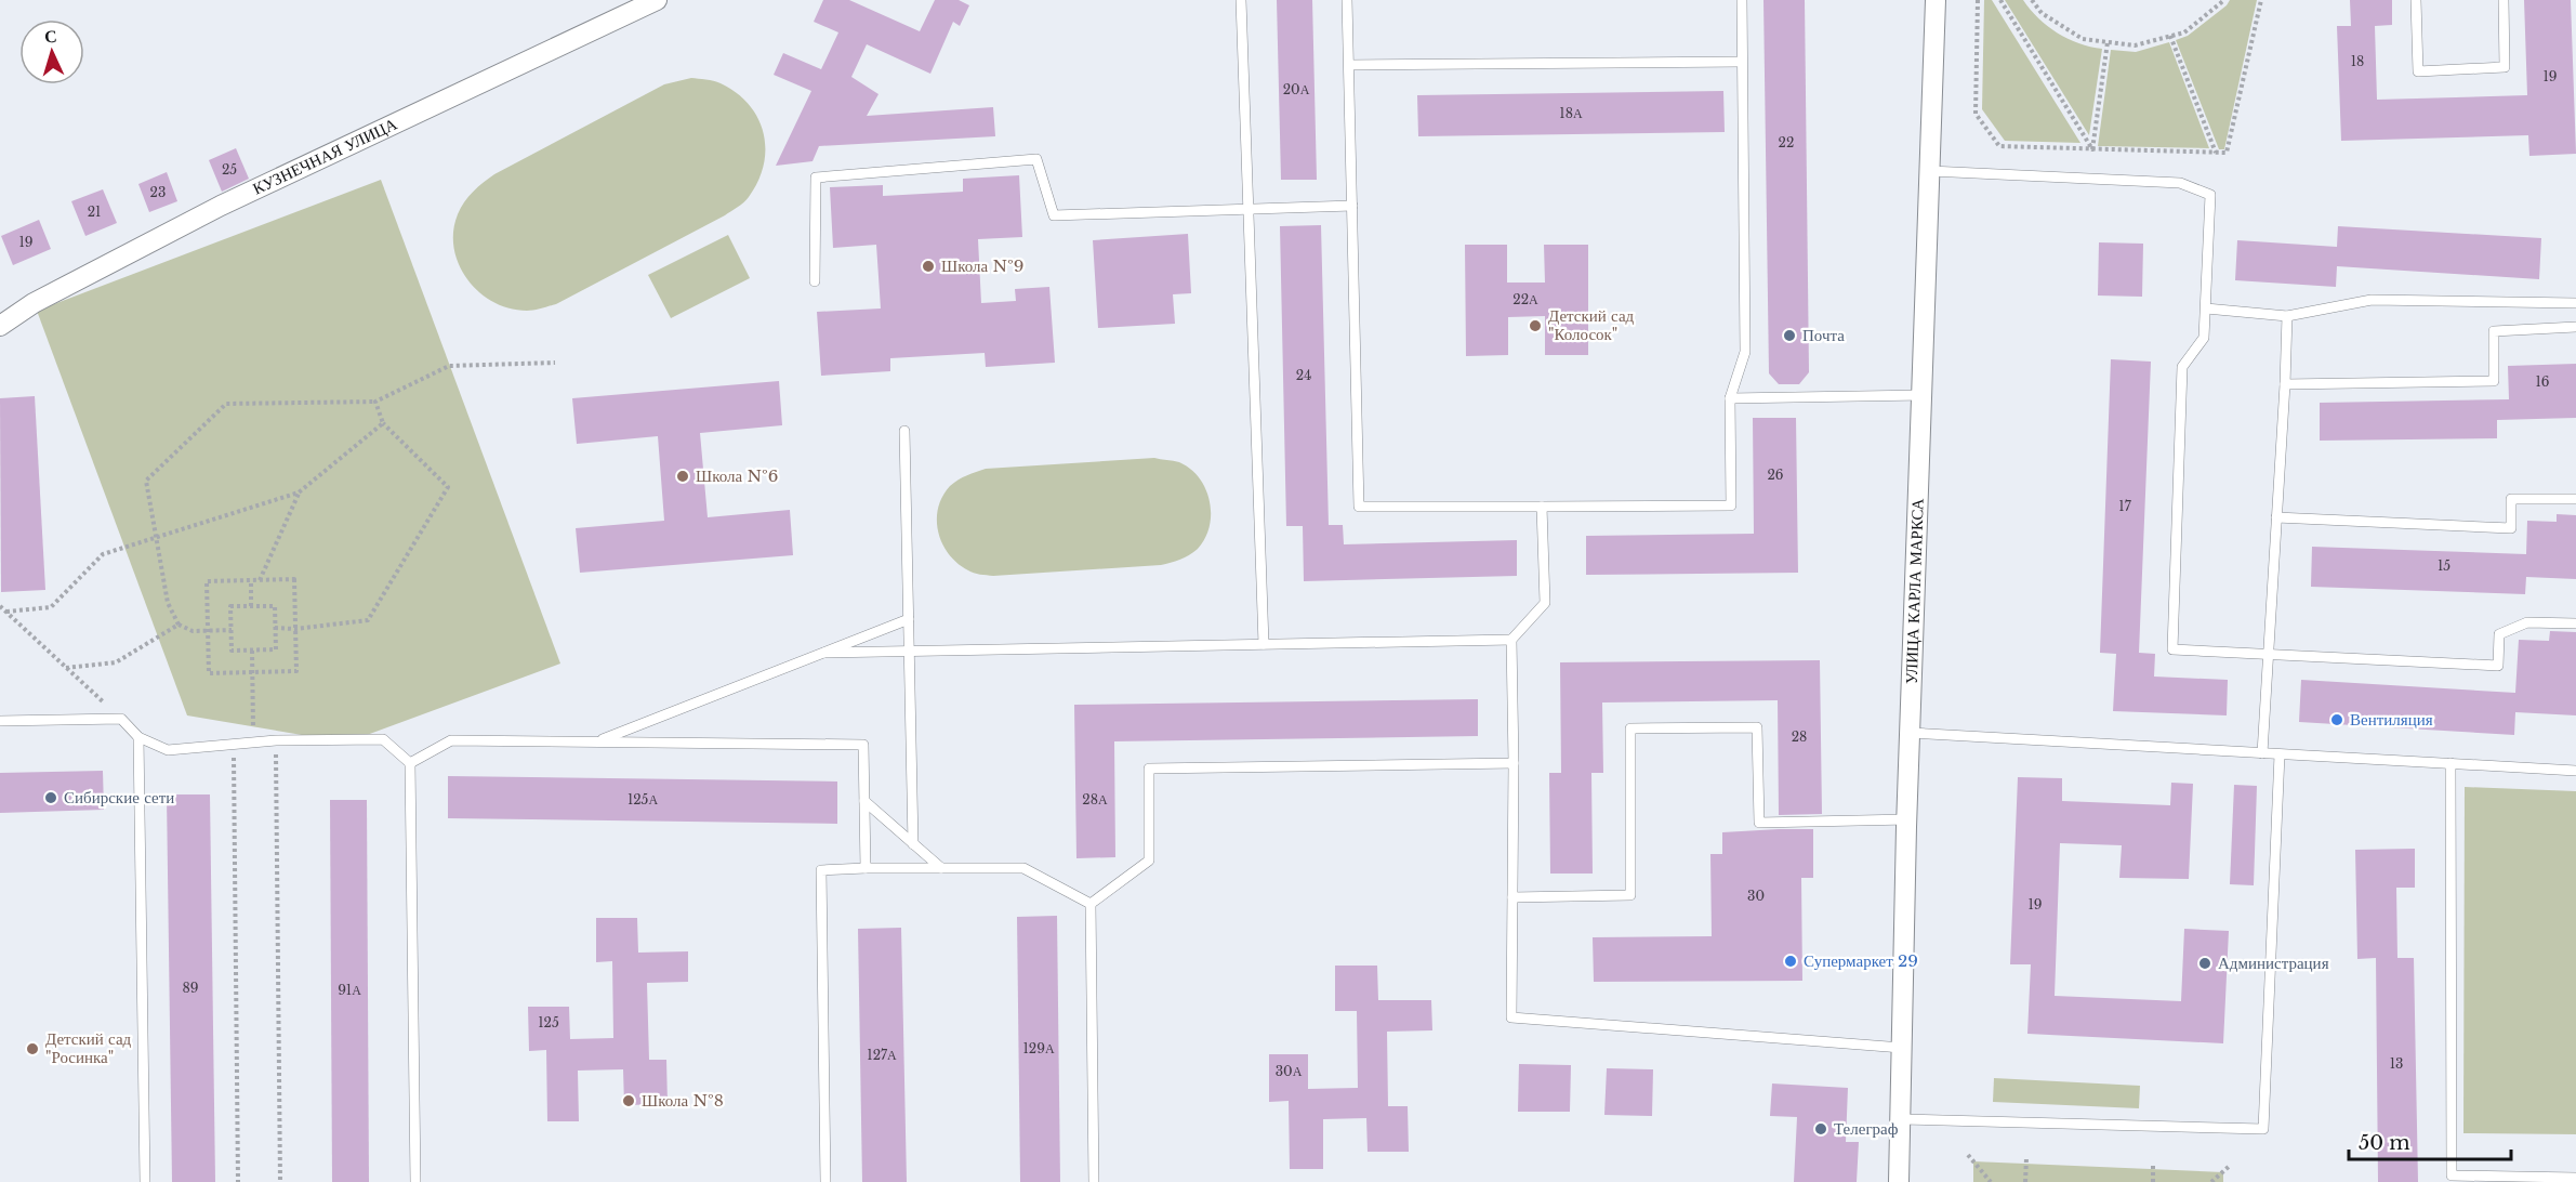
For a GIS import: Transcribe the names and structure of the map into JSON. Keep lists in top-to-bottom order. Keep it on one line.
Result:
{"streets":{"street":["КУЗНЕЧНАЯ УЛИЦА","УЛИЦА КАРЛА МАРКСА"]},"places":["Школа №9","Детский сад \"Колосок\"","Почта","Школа №6","Вентиляция","Сибирские сети","Супермаркет 29","Администрация","Детский сад \"Росинка\"","Школа №8","Телеграф"],"house_numbers":["18","19","20А","18А","22","25","23","21","19","22А","24","16","26","17","15","28","125А","28А","30","19","89","91А","125","129А","127А","13","30А"],"scale_bar":"50 m","north":"top"}
